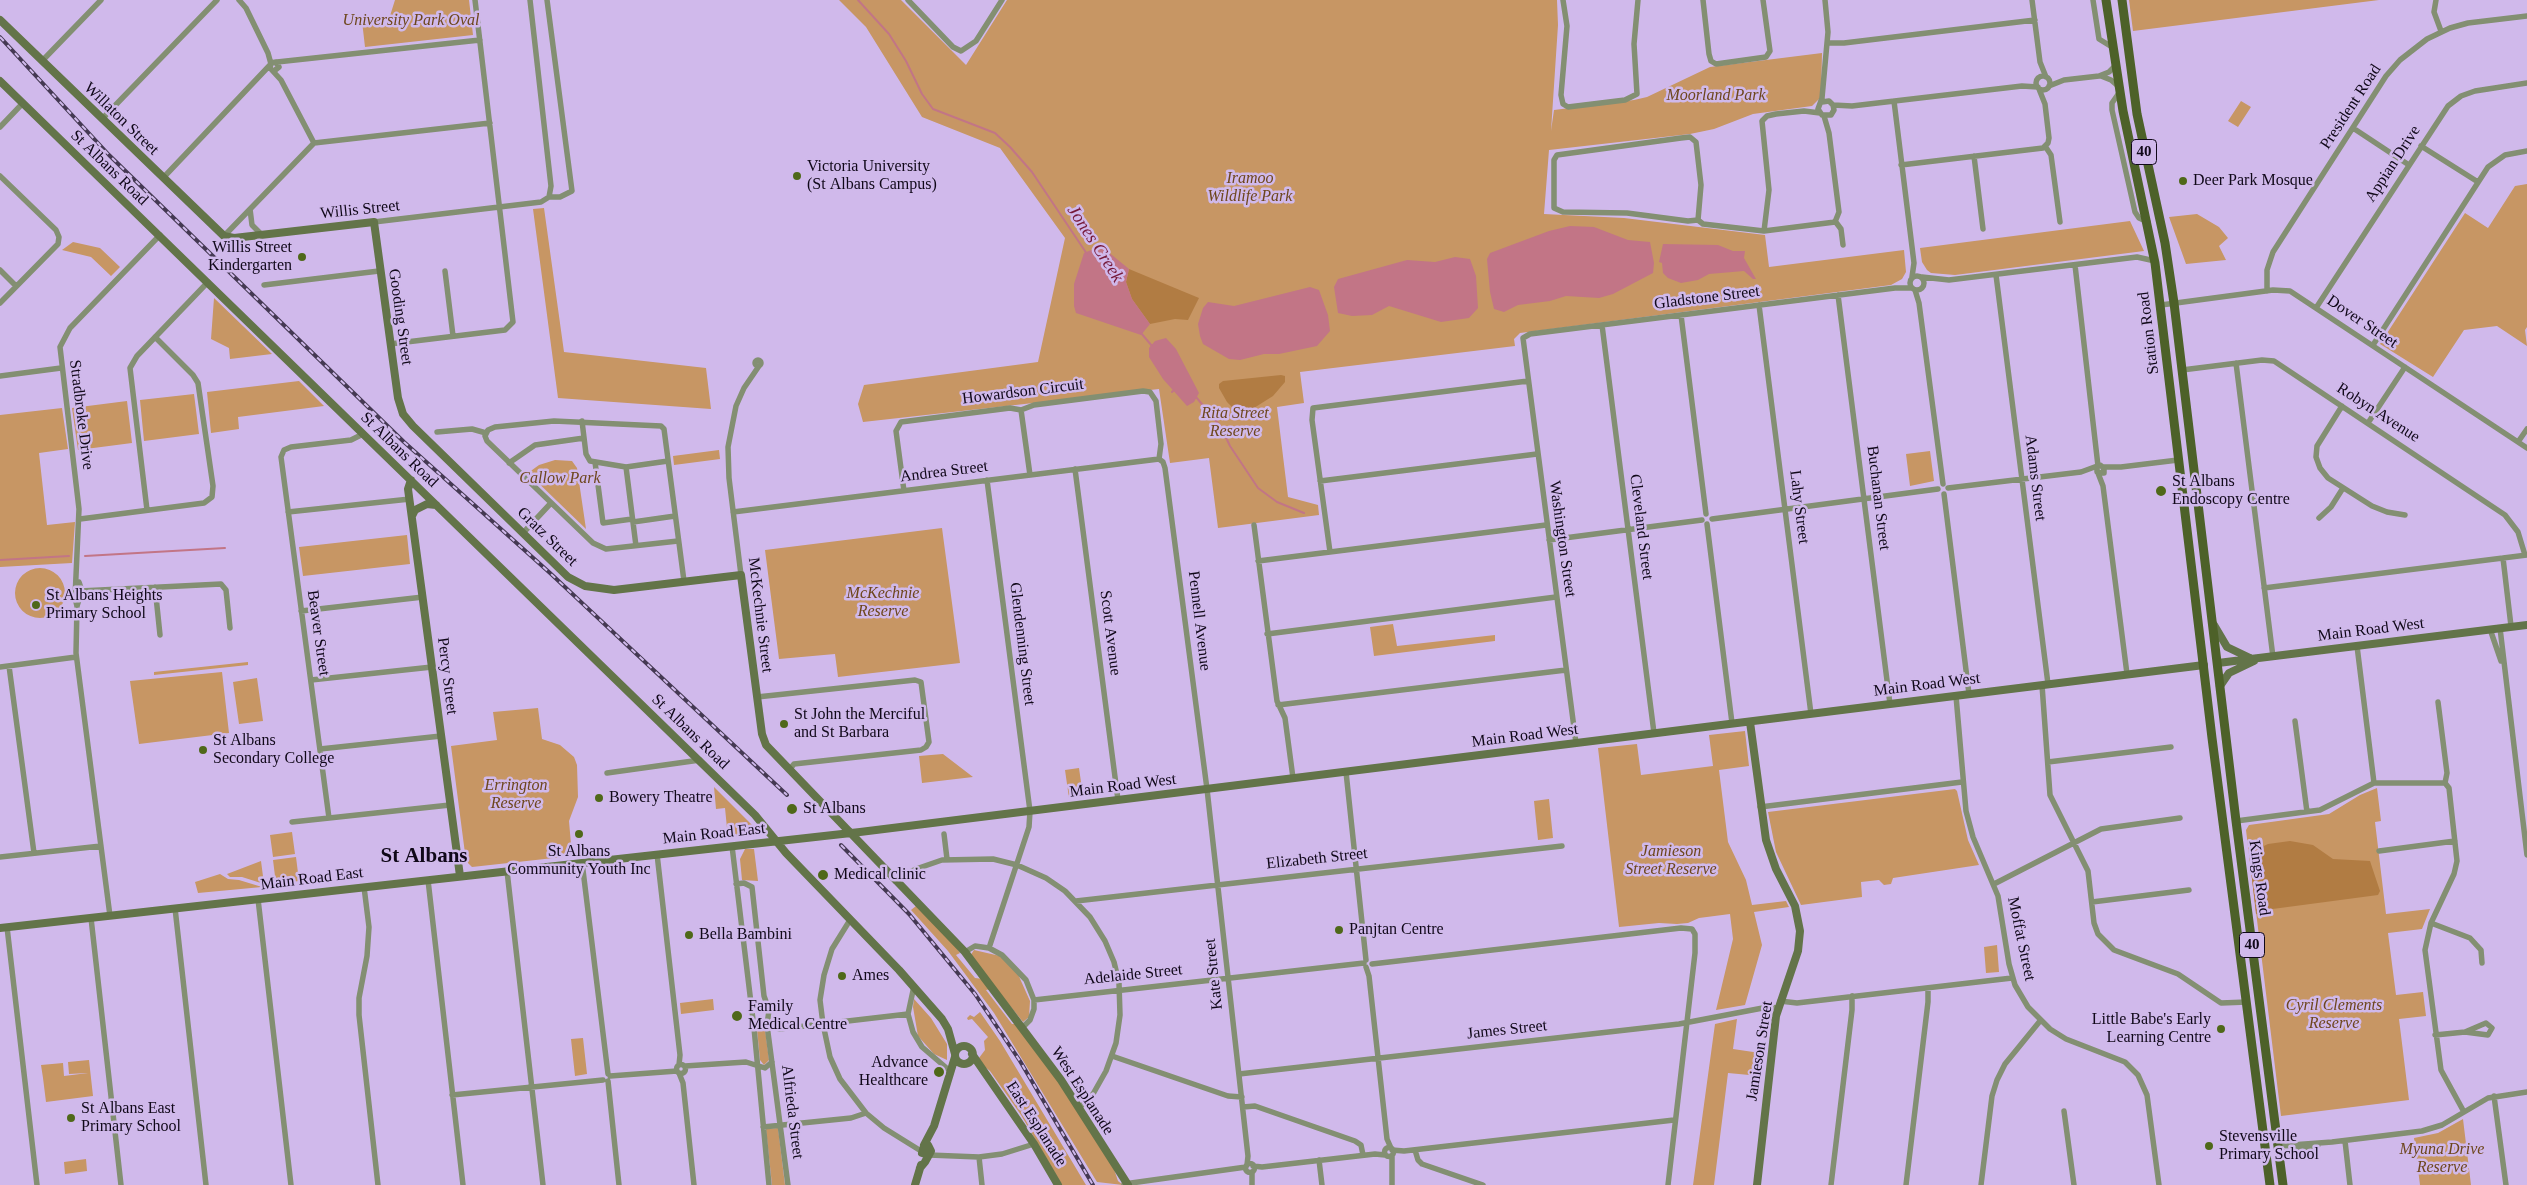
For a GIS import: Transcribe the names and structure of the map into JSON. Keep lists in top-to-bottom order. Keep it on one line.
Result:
{"streets":{"main road":["40","Station Road","Kings Road"],"street":["President Road","Willaton Street","Appian Drive","St Albans Road","Willis Street","Gladstone Street","Gooding Street","Dover Street","Howardson Circuit","Robyn Avenue","Stradbroke Drive","Andrea Street","Adams Street","Buchanan Street","Lahy Street","Cleveland Street","Gratz Street","Washington Street","McKechnie Street","Pennell Avenue","Main Road West","Beaver Street","Scott Avenue","Glendenning Street","Percy Street","Main Road East","Elizabeth Street","Moffat Street","Kate Street","Adelaide Street","James Street","Jamieson Street","West Esplanade","Alfrieda Street","East Esplanade"]},"crossings":[["President Road","Dover Street"],["Willaton Street","Willis Street"],["Appian Drive","Dover Street"],["St Albans Road","Stradbroke Drive"],["St Albans Road","Beaver Street"],["St Albans Road","Percy Street"],["St Albans Road","Main Road East"],["Willis Street","Gooding Street"],["Gladstone Street","Station Road"],["Gladstone Street","Adams Street"],["Gladstone Street","Buchanan Street"],["Gladstone Street","Lahy Street"],["Gladstone Street","Cleveland Street"],["Gladstone Street","Washington Street"],["Gooding Street","Gratz Street"],["Dover Street","Station Road"],["Station Road","Robyn Avenue"],["Station Road","Main Road West"],["Station Road","Kings Road"],["Howardson Circuit","Andrea Street"],["Howardson Circuit","Pennell Avenue"],["Stradbroke Drive","Main Road East"],["Andrea Street","McKechnie Street"],["Andrea Street","Pennell Avenue"],["Andrea Street","Scott Avenue"],["Andrea Street","Glendenning Street"],["Adams Street","Main Road West"],["Adams Street","Kings Road"],["Buchanan Street","Main Road West"],["Lahy Street","Main Road West"],["Cleveland Street","Main Road West"],["Gratz Street","McKechnie Street"],["Washington Street","Main Road West"],["McKechnie Street","Main Road West"],["McKechnie Street","Main Road East"],["McKechnie Street","West Esplanade"],["Pennell Avenue","Main Road West"],["Pennell Avenue","Kate Street"],["Main Road West","Scott Avenue"],["Main Road West","Glendenning Street"],["Main Road West","Main Road East"],["Main Road West","Kings Road"],["Main Road West","Moffat Street"],["Main Road West","Kate Street"],["Main Road West","Jamieson Street"],["Main Road West","West Esplanade"],["Percy Street","Main Road East"],["Main Road East","West Esplanade"],["Main Road East","Alfrieda Street"],["Elizabeth Street","Kate Street"],["Moffat Street","James Street"],["Kate Street","Adelaide Street"],["Kate Street","James Street"],["Adelaide Street","James Street"],["James Street","Jamieson Street"]],"districts":["St Albans"],"water":["Jones Creek"],"parks":["University Park Oval","Moorland Park","Iramoo Wildlife Park","Rita Street Reserve","Callow Park","McKechnie Reserve","Errington Reserve","Jamieson Street Reserve","Cyril Clements Reserve","Myuna Drive Reserve"],"places":["Victoria University (St Albans Campus)","Deer Park Mosque","Willis Street Kindergarten","St Albans Endoscopy Centre","St Albans Heights Primary School","St John the Merciful and St Barbara","St Albans Secondary College","Bowery Theatre","St Albans","St Albans Community Youth Inc","Medical clinic","Panjtan Centre","Bella Bambini","Ames","Family Medical Centre","Little Babe's Early Learning Centre","Advance Healthcare","St Albans East Primary School","Stevensville Primary School"]}
